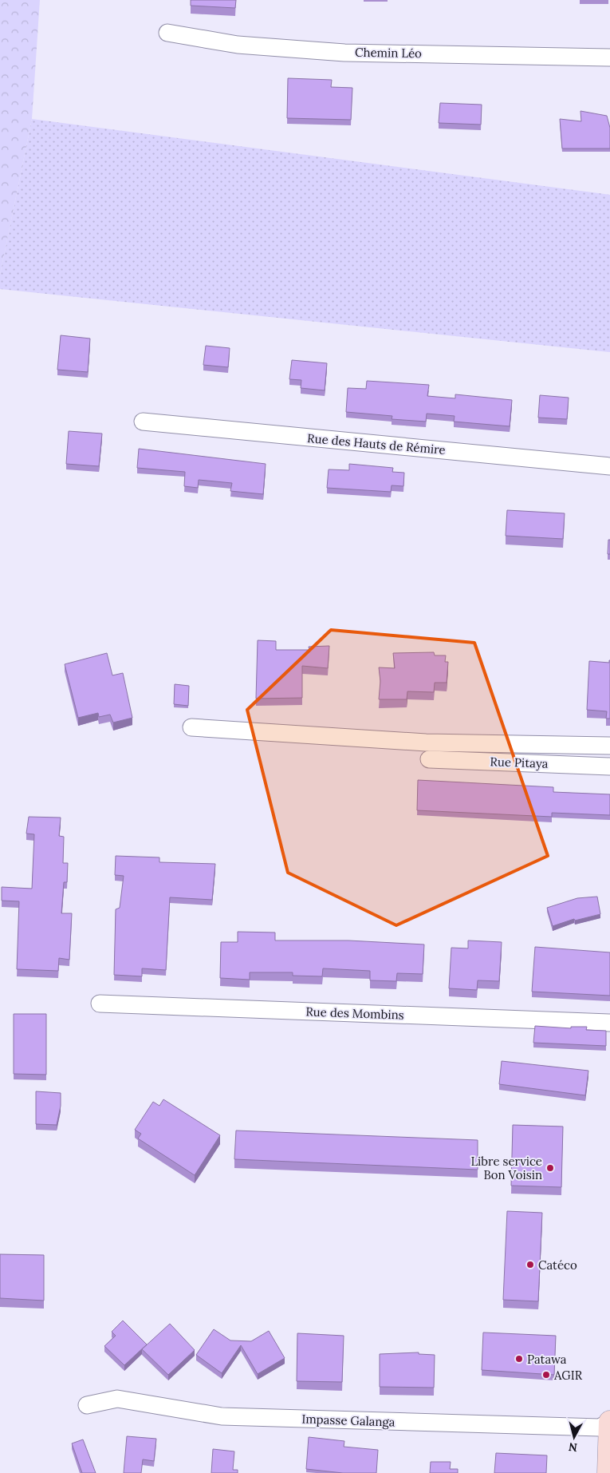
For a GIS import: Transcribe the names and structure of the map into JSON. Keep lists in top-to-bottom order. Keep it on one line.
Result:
{"streets":{"street":["Chemin Léo","Rue des Hauts de Rémire","Rue Pitaya","Rue des Mombins","Impasse Galanga"]},"places":["Libre service Bon Voisin","Catéco","Patawa","AGIR"],"north":"bottom"}
